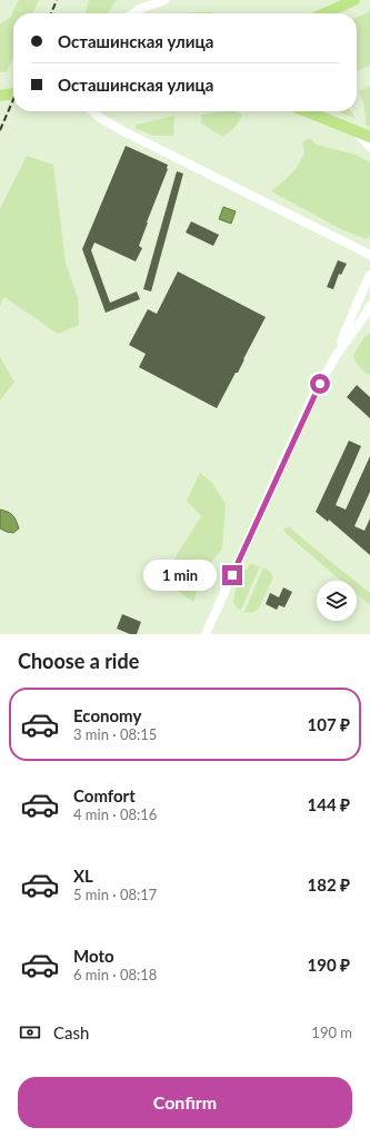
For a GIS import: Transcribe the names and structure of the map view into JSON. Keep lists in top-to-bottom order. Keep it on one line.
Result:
{"page":{"banner":["Осташинская улица","Осташинская улица"],"bubble":"1 min","heading":"Choose a ride","list":[{"name":"Economy","note":"3 min · 08:15","value":"107 ₽"},{"name":"Comfort","note":"4 min · 08:16","value":"144 ₽"},{"name":"XL","note":"5 min · 08:17","value":"182 ₽"},{"name":"Moto","note":"6 min · 08:18","value":"190 ₽"}],"pay":["Cash","190 m"],"buttons":"Confirm"}}
